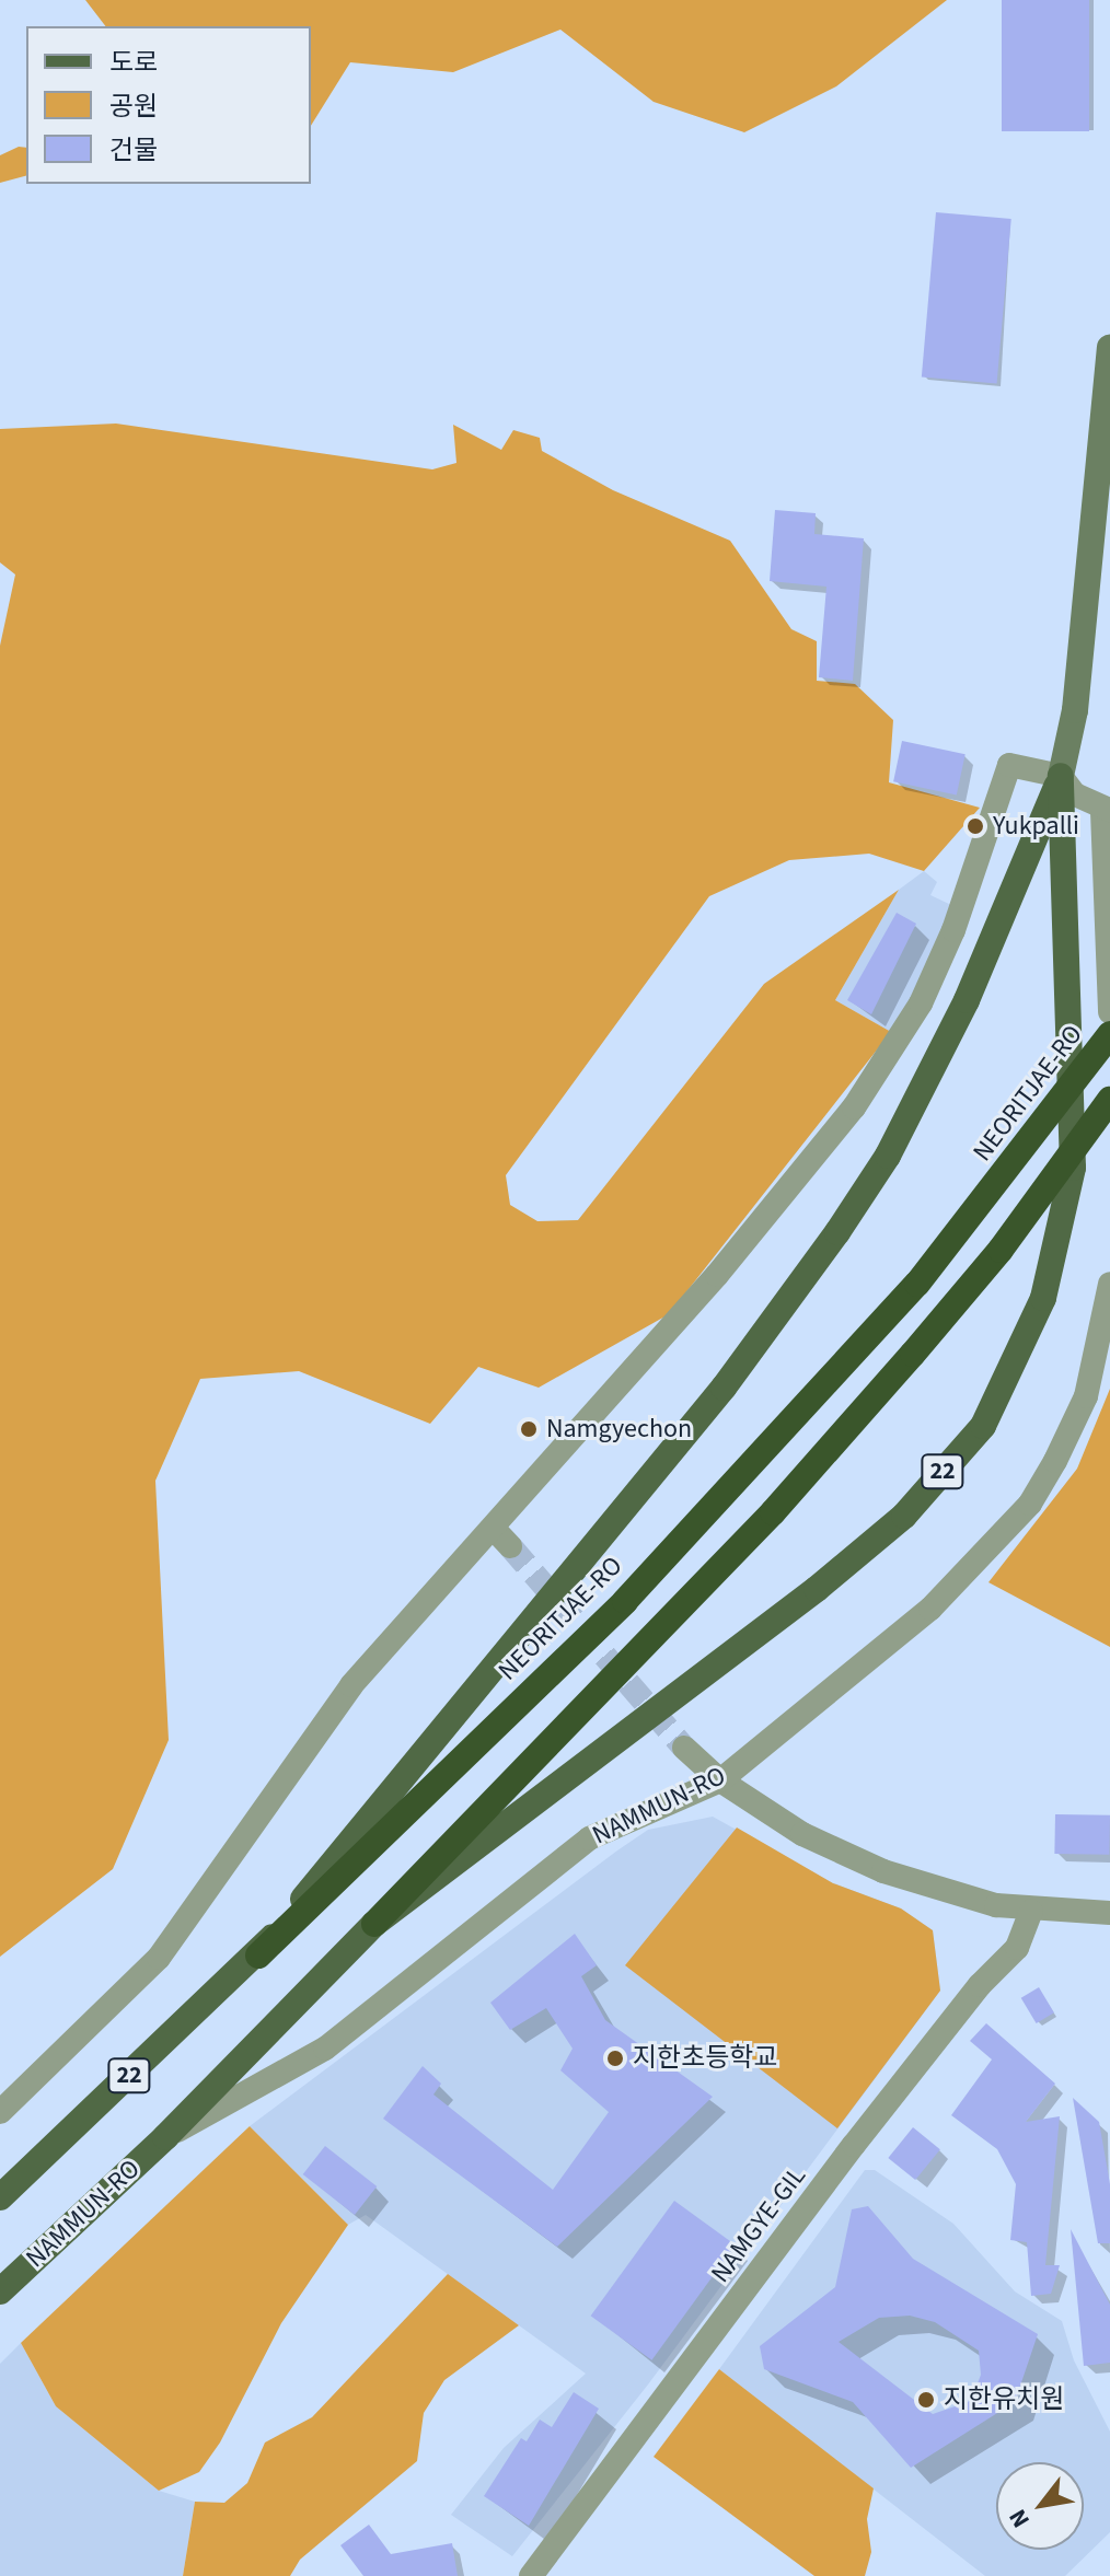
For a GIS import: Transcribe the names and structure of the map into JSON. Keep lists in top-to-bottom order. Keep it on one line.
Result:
{"streets":{"highway":["NEORITJAE-RO","22"],"main road":["NAMMUN-RO"],"street":["NAMGYE-GIL"]},"crossings":[["NEORITJAE-RO","22"],["22","NAMMUN-RO"]],"places":["Yukpalli","Namgyechon","지한초등학교","지한유치원"],"legend":["도로","공원","건물"],"north":"bottom left"}
